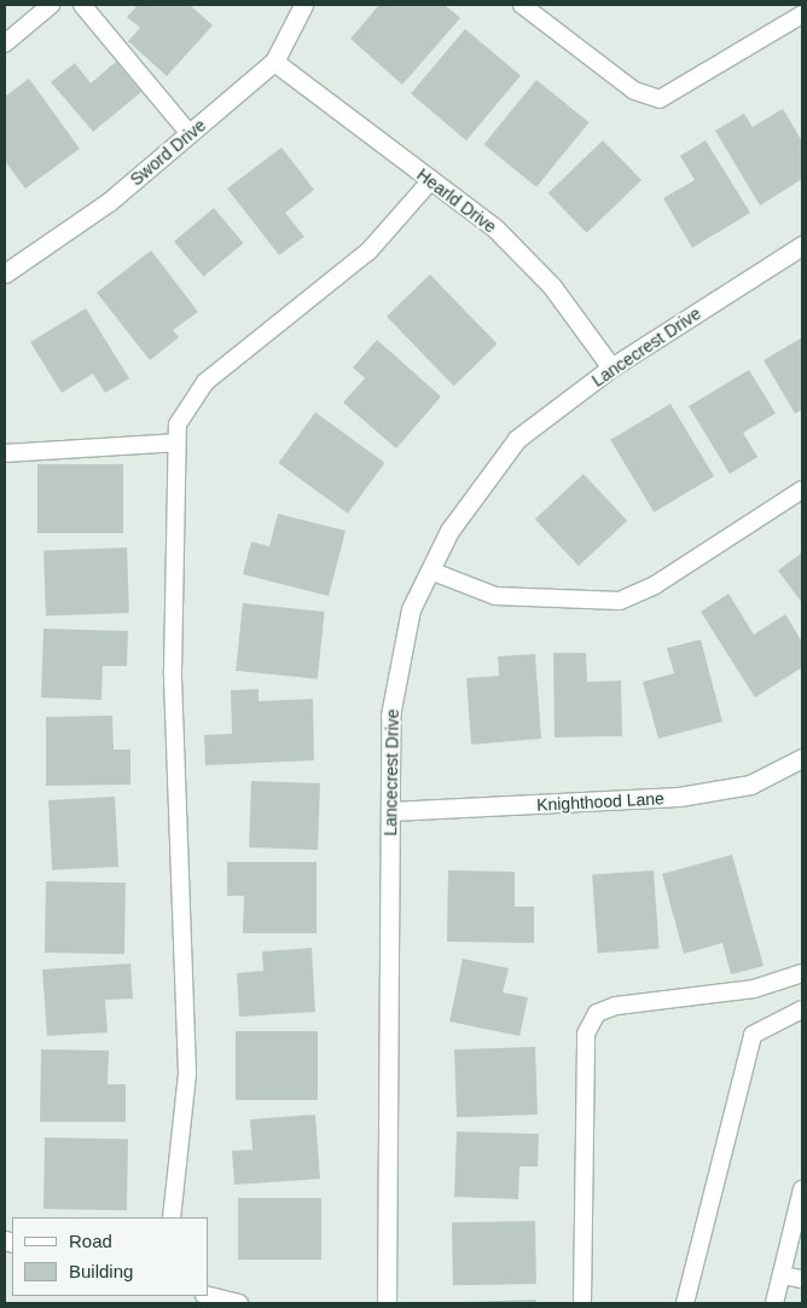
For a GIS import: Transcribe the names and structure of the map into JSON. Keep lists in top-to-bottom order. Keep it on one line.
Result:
{"streets":{"street":["Sword Drive","Hearld Drive","Lancecrest Drive","Knighthood Lane"]},"crossings":[["Sword Drive","Hearld Drive"],["Hearld Drive","Lancecrest Drive"],["Lancecrest Drive","Knighthood Lane"]],"legend":["Road","Building"]}
